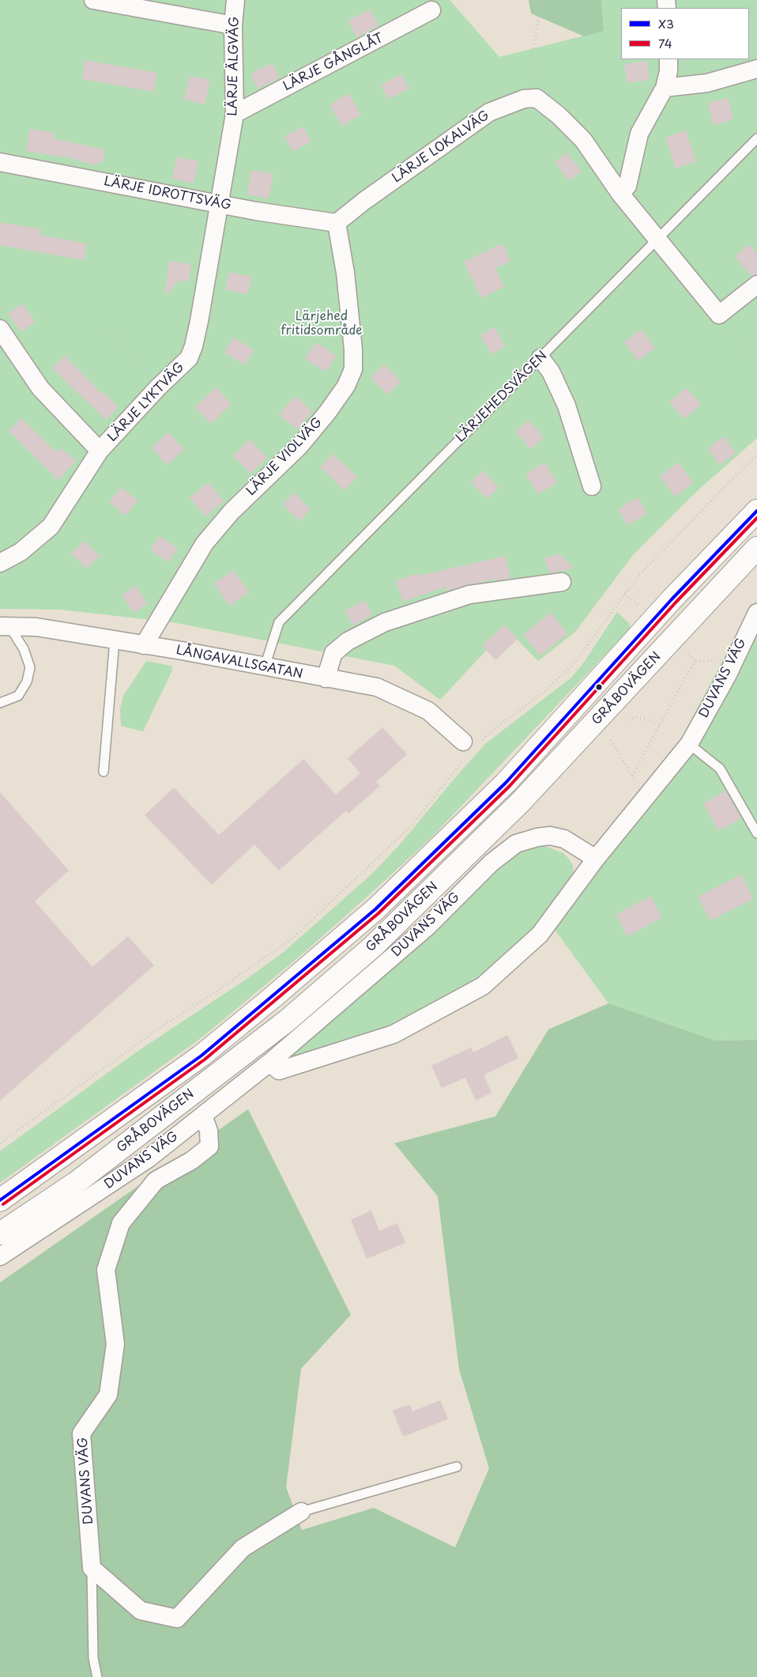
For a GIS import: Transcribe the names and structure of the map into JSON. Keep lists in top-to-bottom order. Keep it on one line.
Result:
{"streets":{"main road":["GRÅBOVÄGEN"],"street":["LÄRJE GÅNGLÅT","LÄRJE ÄLGVÄG","LÄRJE LOKALVÄG","LÄRJE IDROTTSVÄG","LÄRJE LYKTVÄG","LÄRJE VIOLVÄG","LÅNGAVALLSGATAN","DUVANS VÄG"],"lane":["LÄRJEHEDSVÄGEN"]},"crossings":[["LÄRJE GÅNGLÅT","LÄRJE ÄLGVÄG"],["LÄRJE ÄLGVÄG","LÄRJE IDROTTSVÄG"],["LÄRJE ÄLGVÄG","LÄRJE LYKTVÄG"],["LÄRJE LOKALVÄG","LÄRJE IDROTTSVÄG"],["LÄRJE LOKALVÄG","LÄRJE VIOLVÄG"],["LÄRJE IDROTTSVÄG","LÄRJE LYKTVÄG"],["LÄRJE IDROTTSVÄG","LÄRJE VIOLVÄG"],["LÄRJEHEDSVÄGEN","LÅNGAVALLSGATAN"],["LÄRJE VIOLVÄG","LÅNGAVALLSGATAN"]],"parks":["Lärjehed fritidsområde"],"lines":["transit line X3","transit line 74"],"legend":["X3","74"]}
